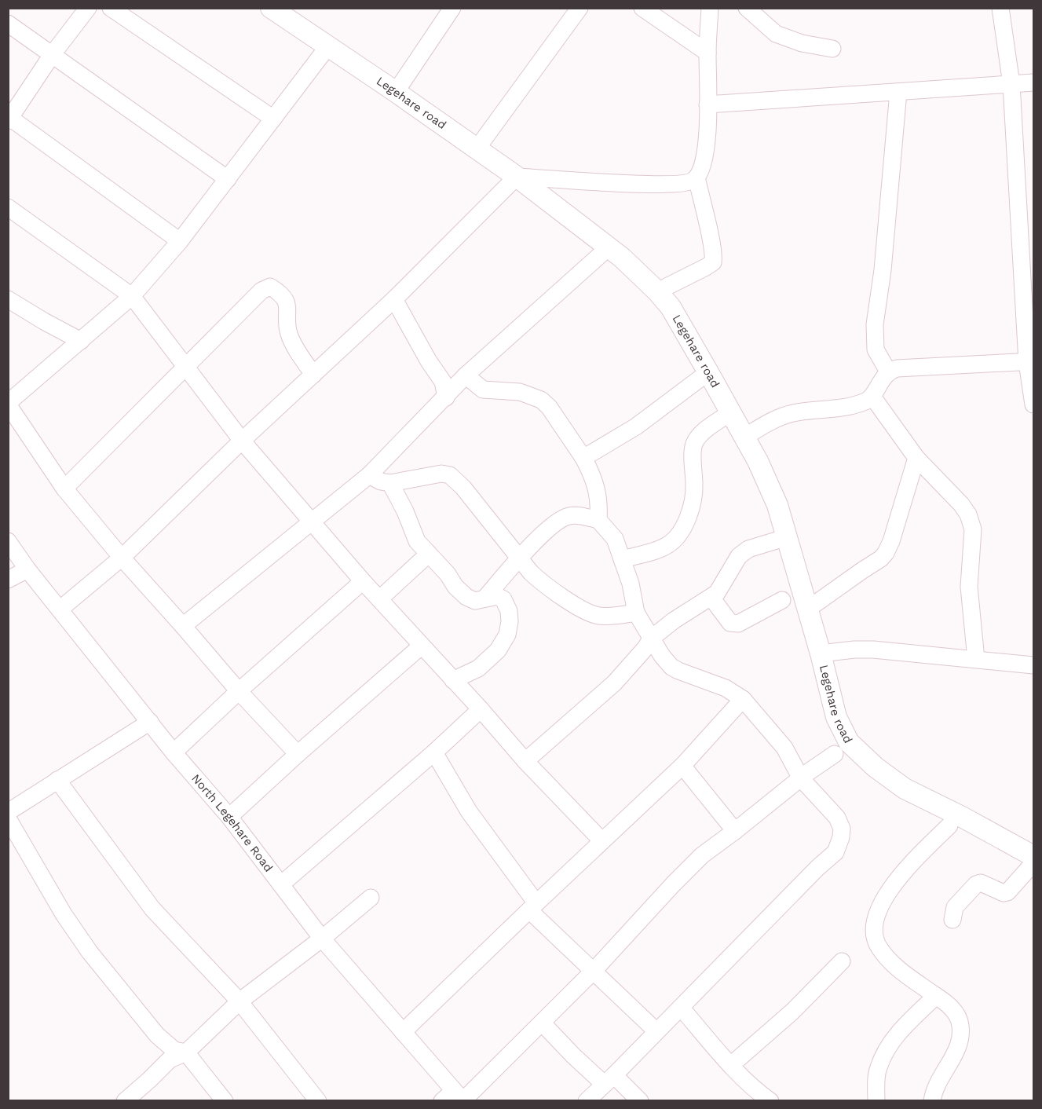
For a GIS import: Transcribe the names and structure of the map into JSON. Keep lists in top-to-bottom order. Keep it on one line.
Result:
{"streets":{"main road":["Legehare road"],"street":["North Legehare Road"]}}
